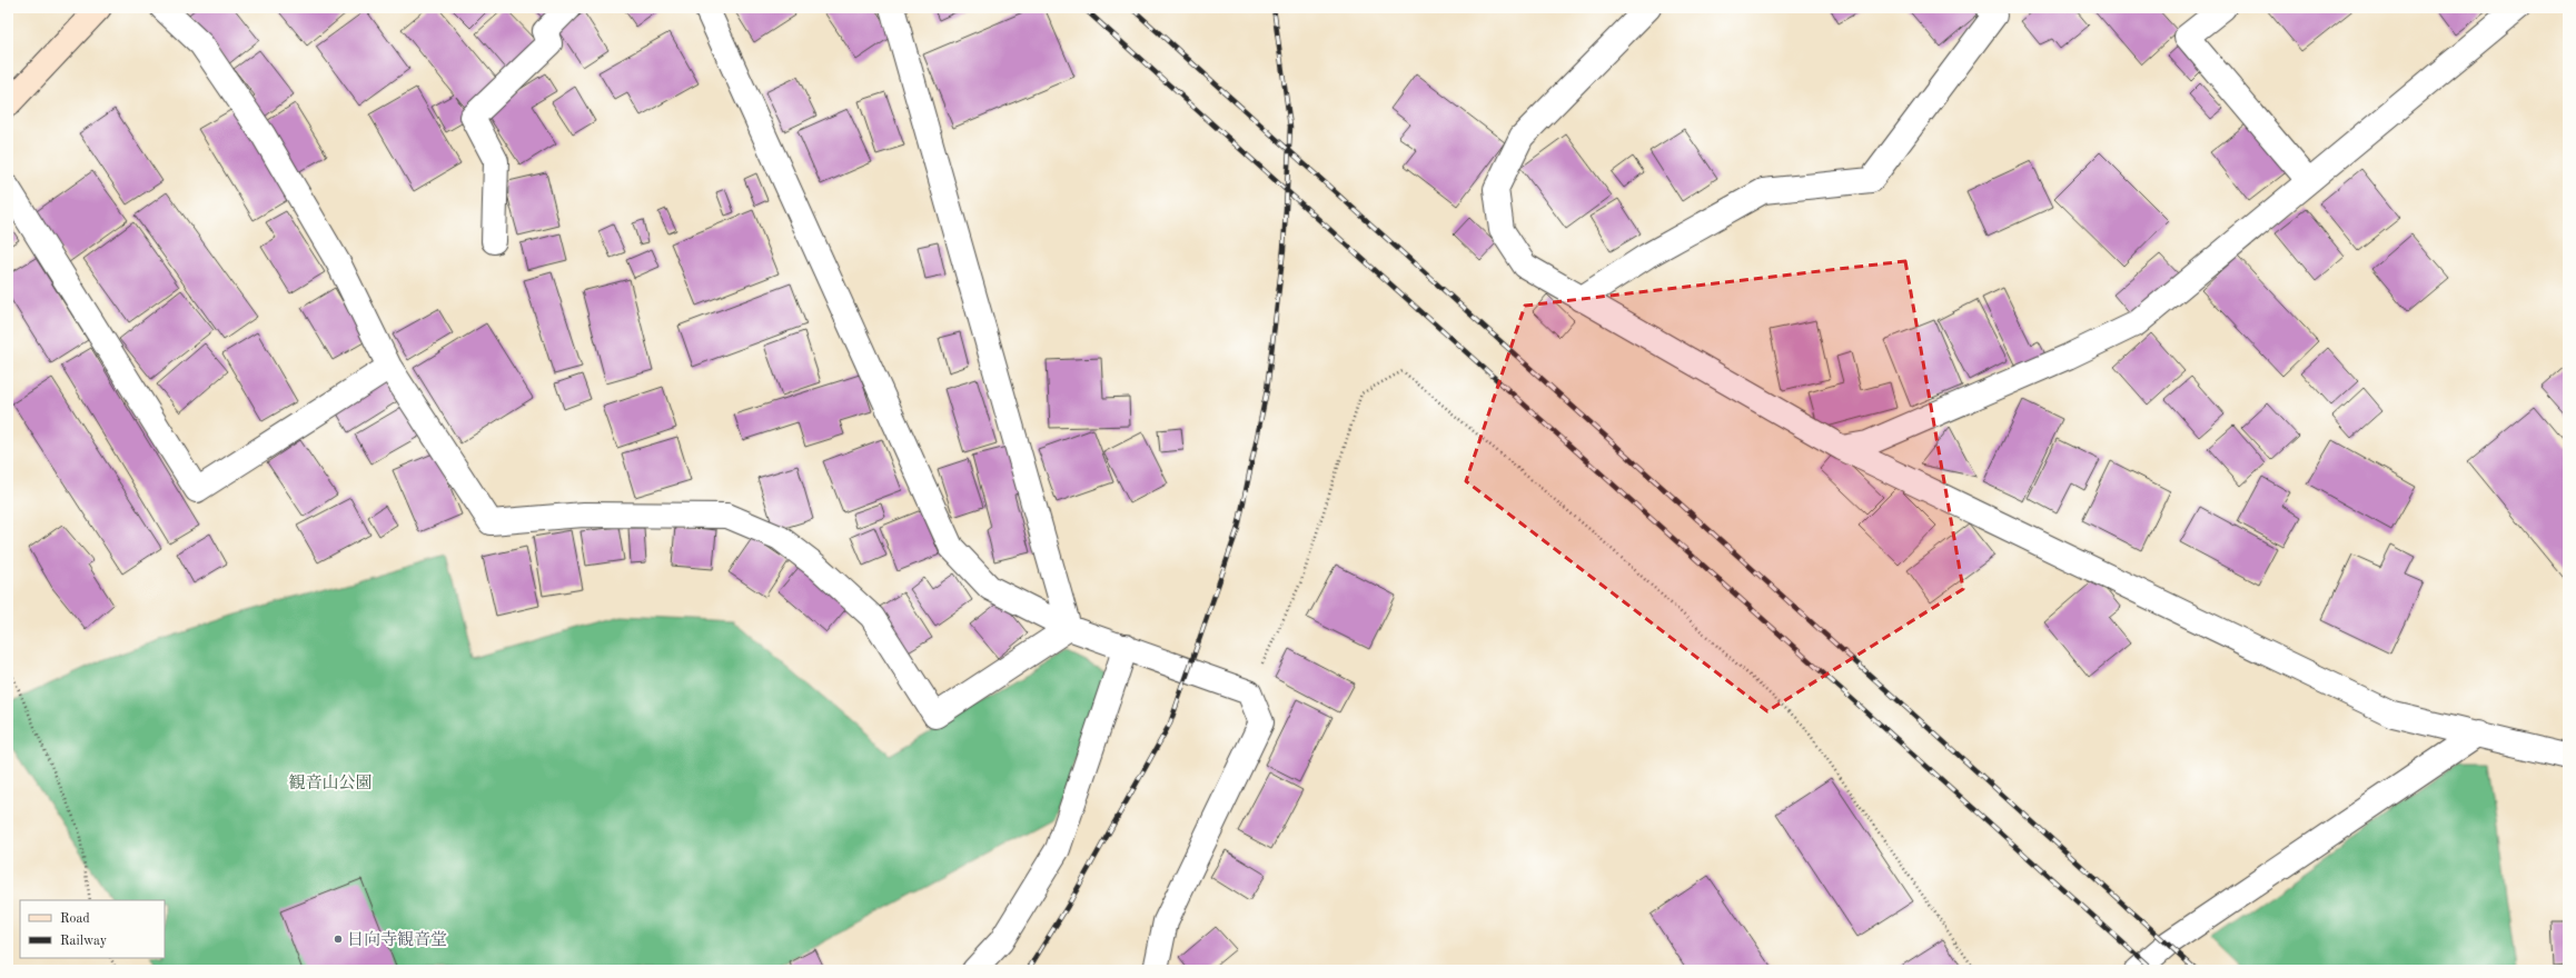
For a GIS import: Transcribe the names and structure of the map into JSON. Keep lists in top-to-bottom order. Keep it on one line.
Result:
{"parks":["観音山公園"],"places":["日向寺観音堂"],"legend":["Road","Railway"]}
